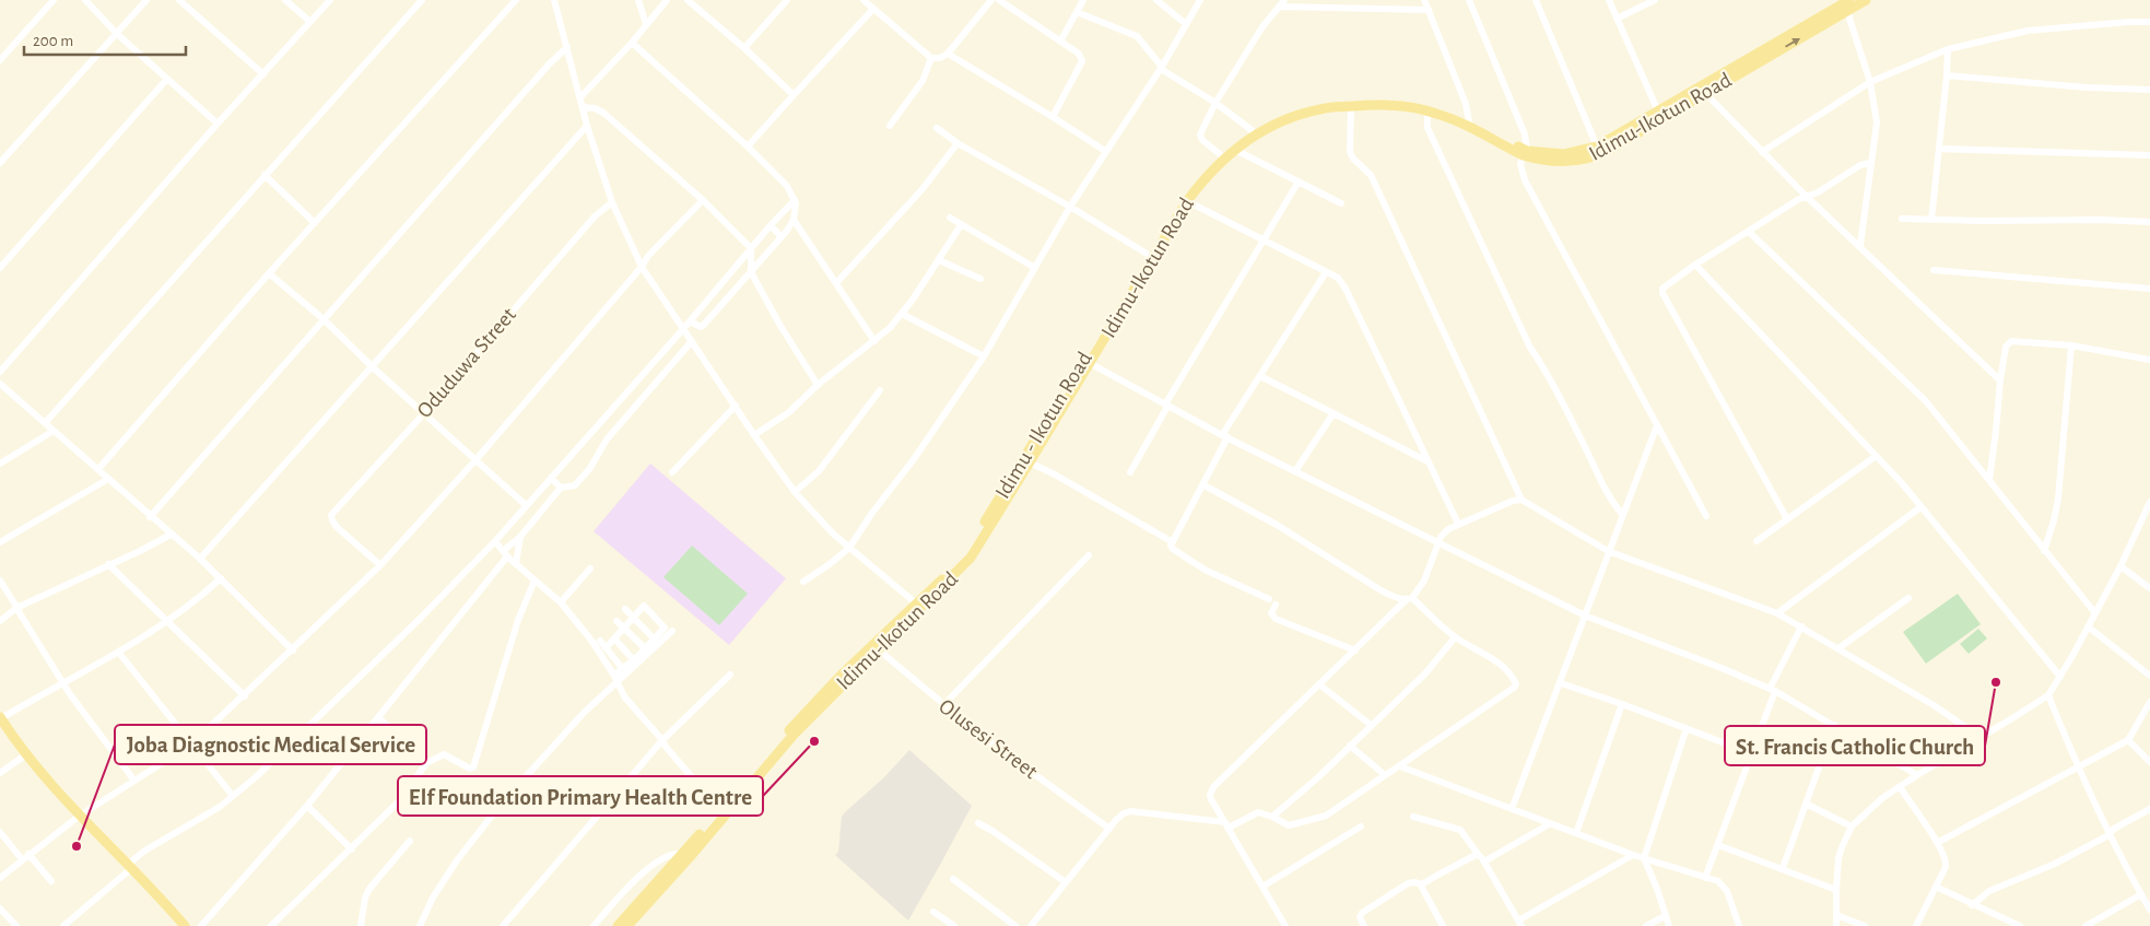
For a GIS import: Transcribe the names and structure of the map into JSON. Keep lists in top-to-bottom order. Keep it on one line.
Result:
{"streets":{"main road":["Idimu-Ikotun Road","Idimu - Ikotun Road"],"street":["Oduduwa Street","Olusesi Street"]},"crossings":[["Idimu-Ikotun Road","Idimu - Ikotun Road"],["Idimu-Ikotun Road","Olusesi Street"],["Idimu - Ikotun Road","Olusesi Street"]],"places":["St. Francis Catholic Church","Elf Foundation Primary Health Centre","Joba Diagnostic Medical Service"],"scale_bar":"200 m"}
